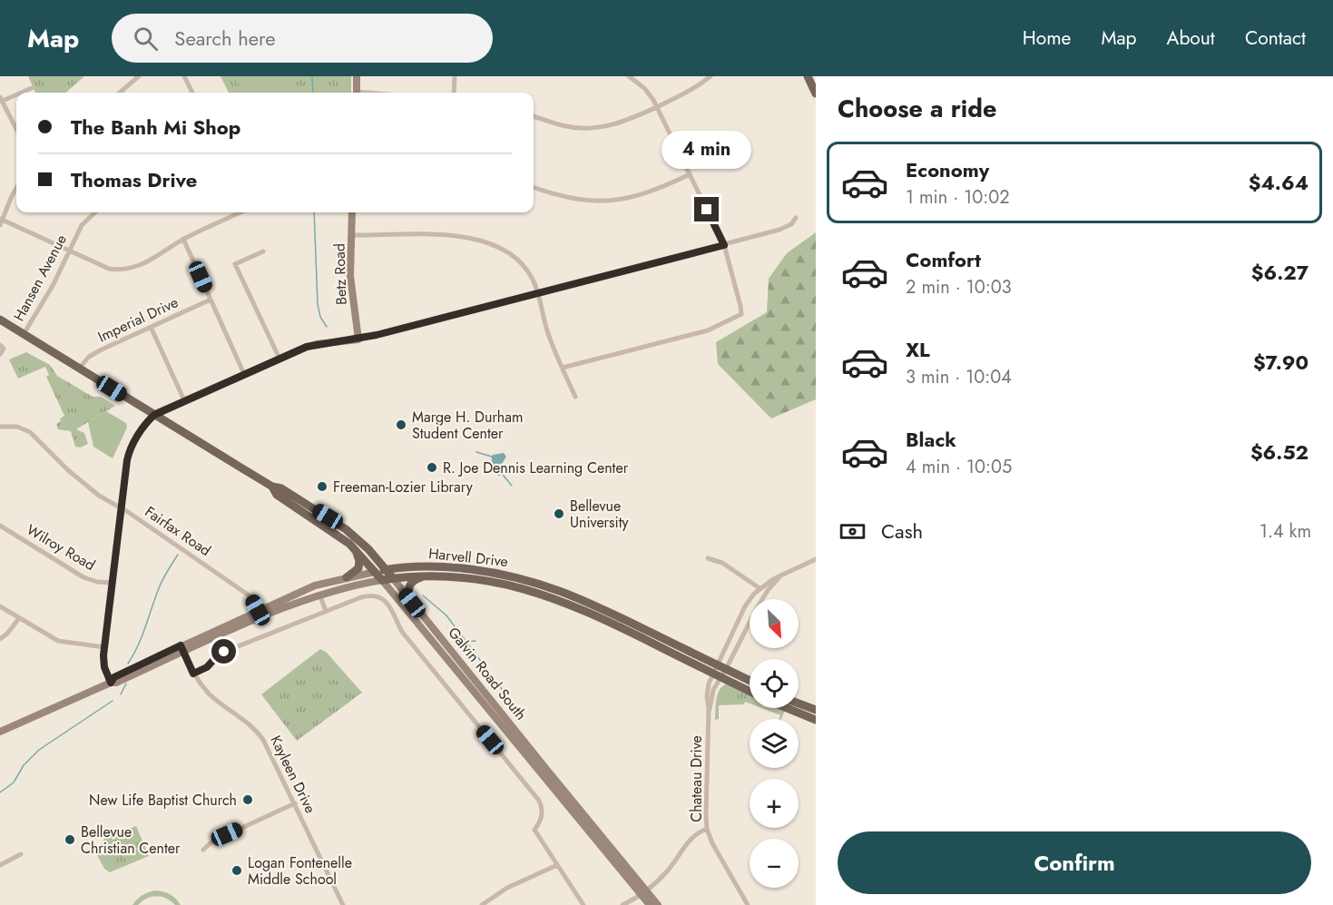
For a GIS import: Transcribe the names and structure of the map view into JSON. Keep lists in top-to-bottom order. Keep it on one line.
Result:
{"streets":{"main road":["Betz Road","Harvell Drive","Galvin Road South"],"street":["Hansen Avenue","Imperial Drive","Fairfax Road","Wilroy Road","Kayleen Drive","Chateau Drive"]},"crossings":[["Hansen Avenue","Galvin Road South"],["Imperial Drive","Galvin Road South"],["Fairfax Road","Harvell Drive"],["Harvell Drive","Galvin Road South"],["Harvell Drive","Kayleen Drive"],["Harvell Drive","Chateau Drive"]],"places":["Marge H. Durham Student Center","R. Joe Dennis Learning Center","Freeman-Lozier Library","Bellevue University","New Life Baptist Church","Bellevue Christian Center","Logan Fontenelle Middle School"],"north":"bottom right","page":{"header":"Map","search":"Search here","nav":["Home","Map","About","Contact"],"heading":"Choose a ride","banner":["The Banh Mi Shop","Thomas Drive"],"bubble":"4 min","list":[{"name":"Economy","note":"1 min · 10:02","value":"$4.64"},{"name":"Comfort","note":"2 min · 10:03","value":"$6.27"},{"name":"XL","note":"3 min · 10:04","value":"$7.90"},{"name":"Black","note":"4 min · 10:05","value":"$6.52"}],"pay":["Cash","1.4 km"],"map_buttons":["+","−"],"buttons":"Confirm"}}
